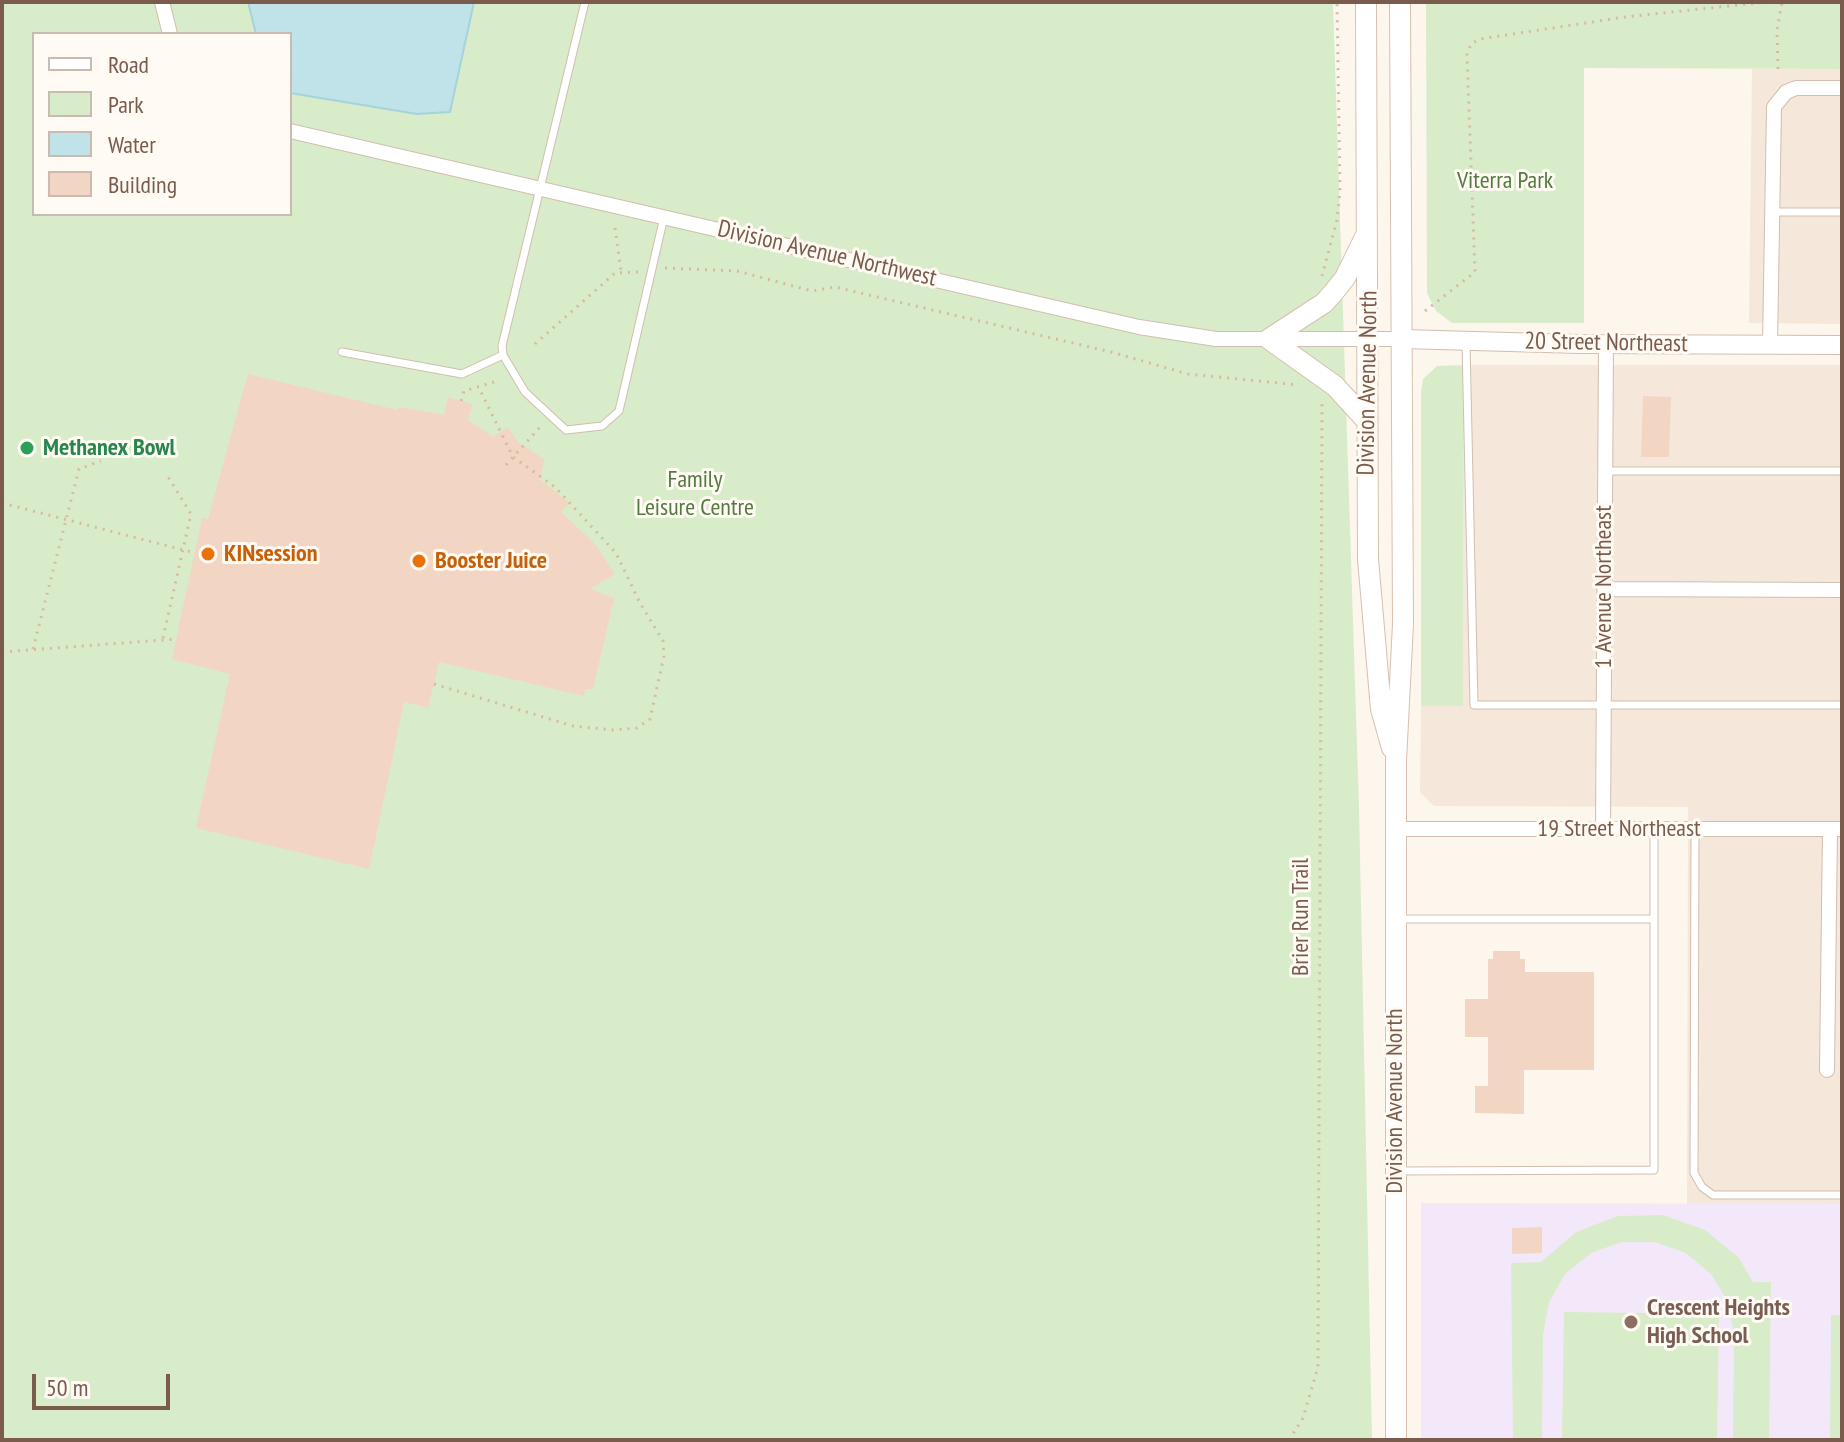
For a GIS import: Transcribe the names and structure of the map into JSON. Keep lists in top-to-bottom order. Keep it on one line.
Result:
{"streets":{"main road":["Division Avenue North"],"street":["Division Avenue Northwest","20 Street Northeast","1 Avenue Northeast","19 Street Northeast"],"path":["Brier Run Trail"]},"crossings":[["Division Avenue Northwest","20 Street Northeast"],["Division Avenue Northwest","Division Avenue North"],["20 Street Northeast","Division Avenue North"],["20 Street Northeast","1 Avenue Northeast"],["Division Avenue North","19 Street Northeast"],["1 Avenue Northeast","19 Street Northeast"]],"parks":["Viterra Park","Family Leisure Centre"],"places":["Methanex Bowl","KINsession","Booster Juice","Crescent Heights High School"],"legend":["Road","Park","Water","Building"],"scale_bar":"50 m"}
